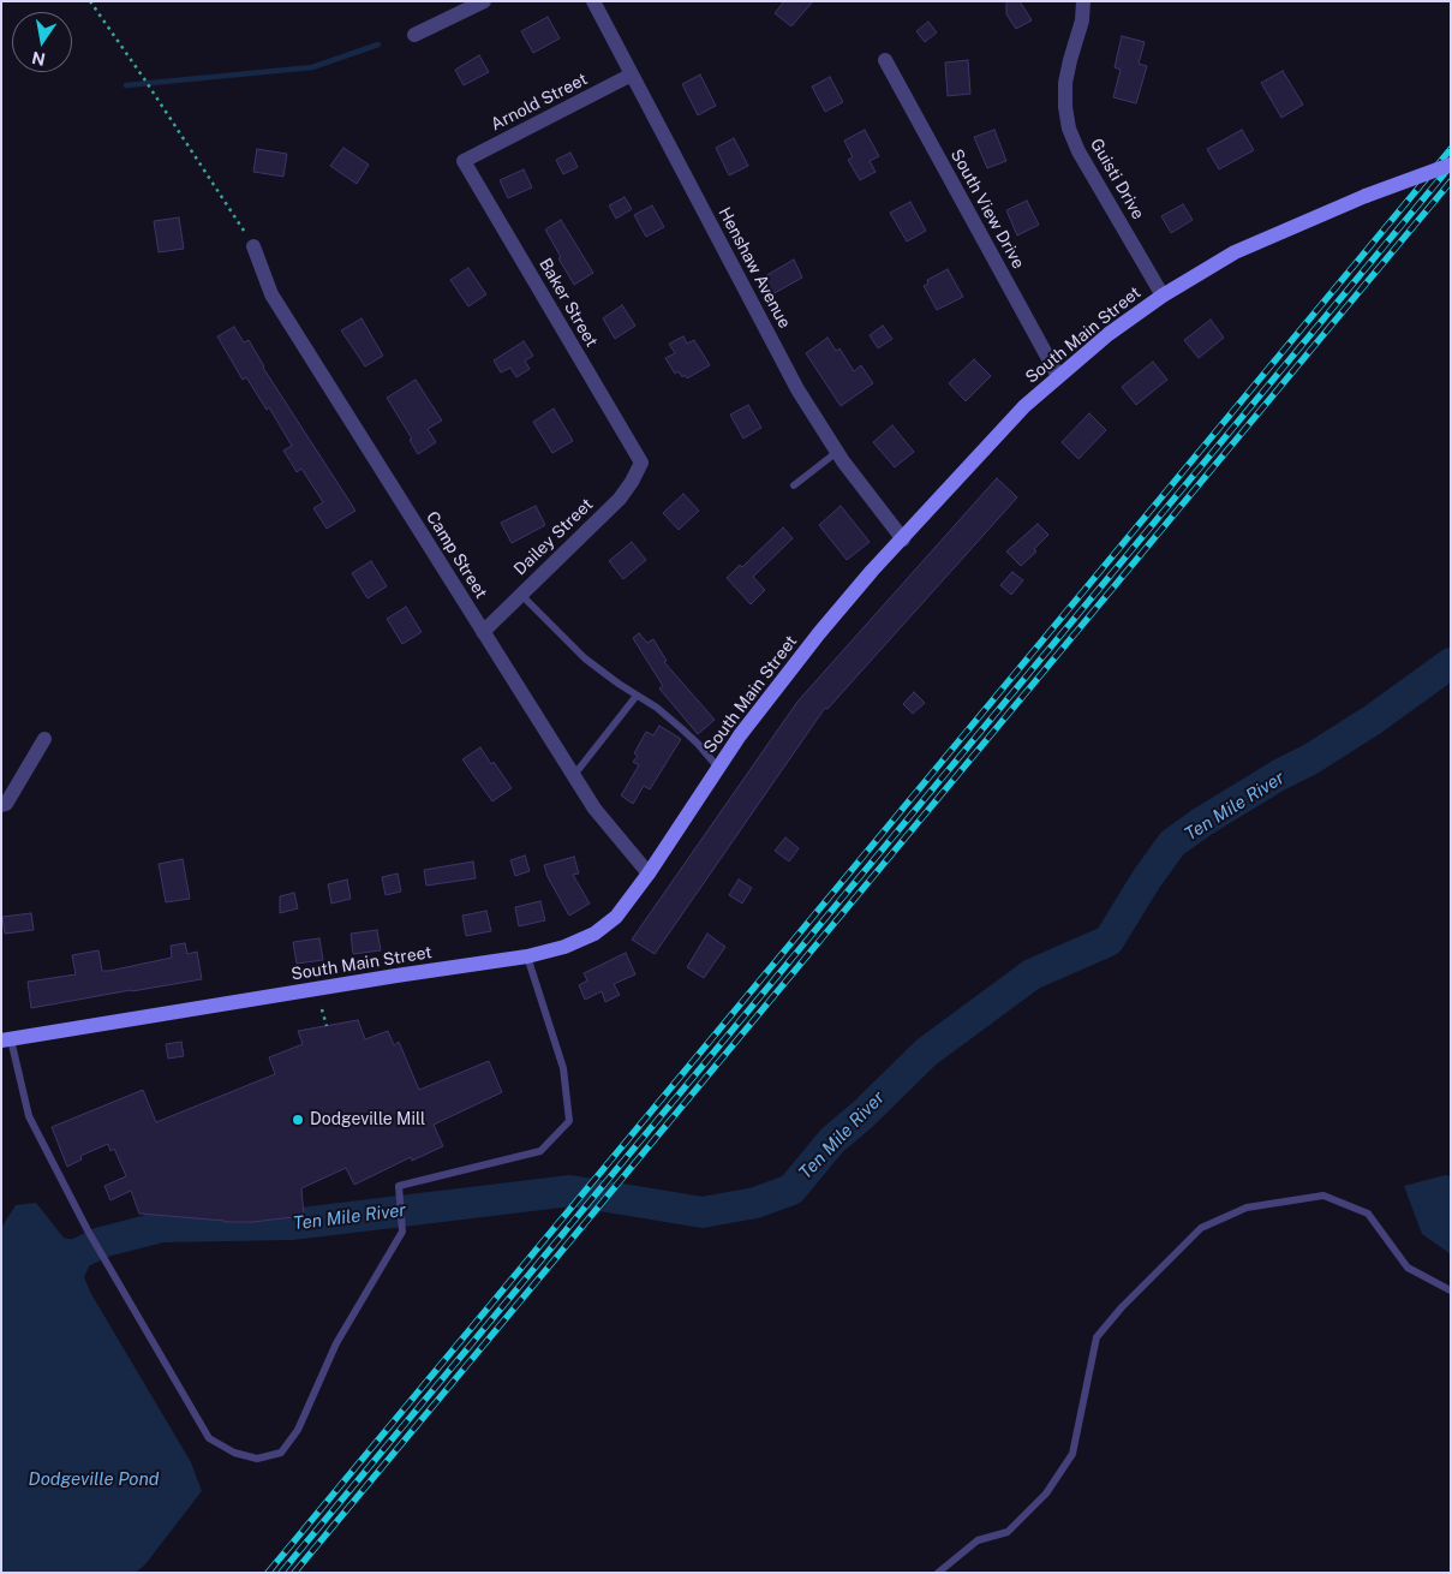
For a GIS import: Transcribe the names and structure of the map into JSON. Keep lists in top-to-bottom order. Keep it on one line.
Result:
{"streets":{"main road":["South Main Street"],"street":["Arnold Street","Guisti Drive","South View Drive","Henshaw Avenue","Baker Street","Dailey Street","Camp Street"]},"crossings":[["Arnold Street","Henshaw Avenue"],["Arnold Street","Baker Street"],["Guisti Drive","South Main Street"],["South View Drive","South Main Street"],["Henshaw Avenue","South Main Street"],["Baker Street","Dailey Street"],["South Main Street","Camp Street"],["Dailey Street","Camp Street"]],"water":["Ten Mile River","Dodgeville Pond"],"places":["Dodgeville Mill"],"north":"bottom"}
